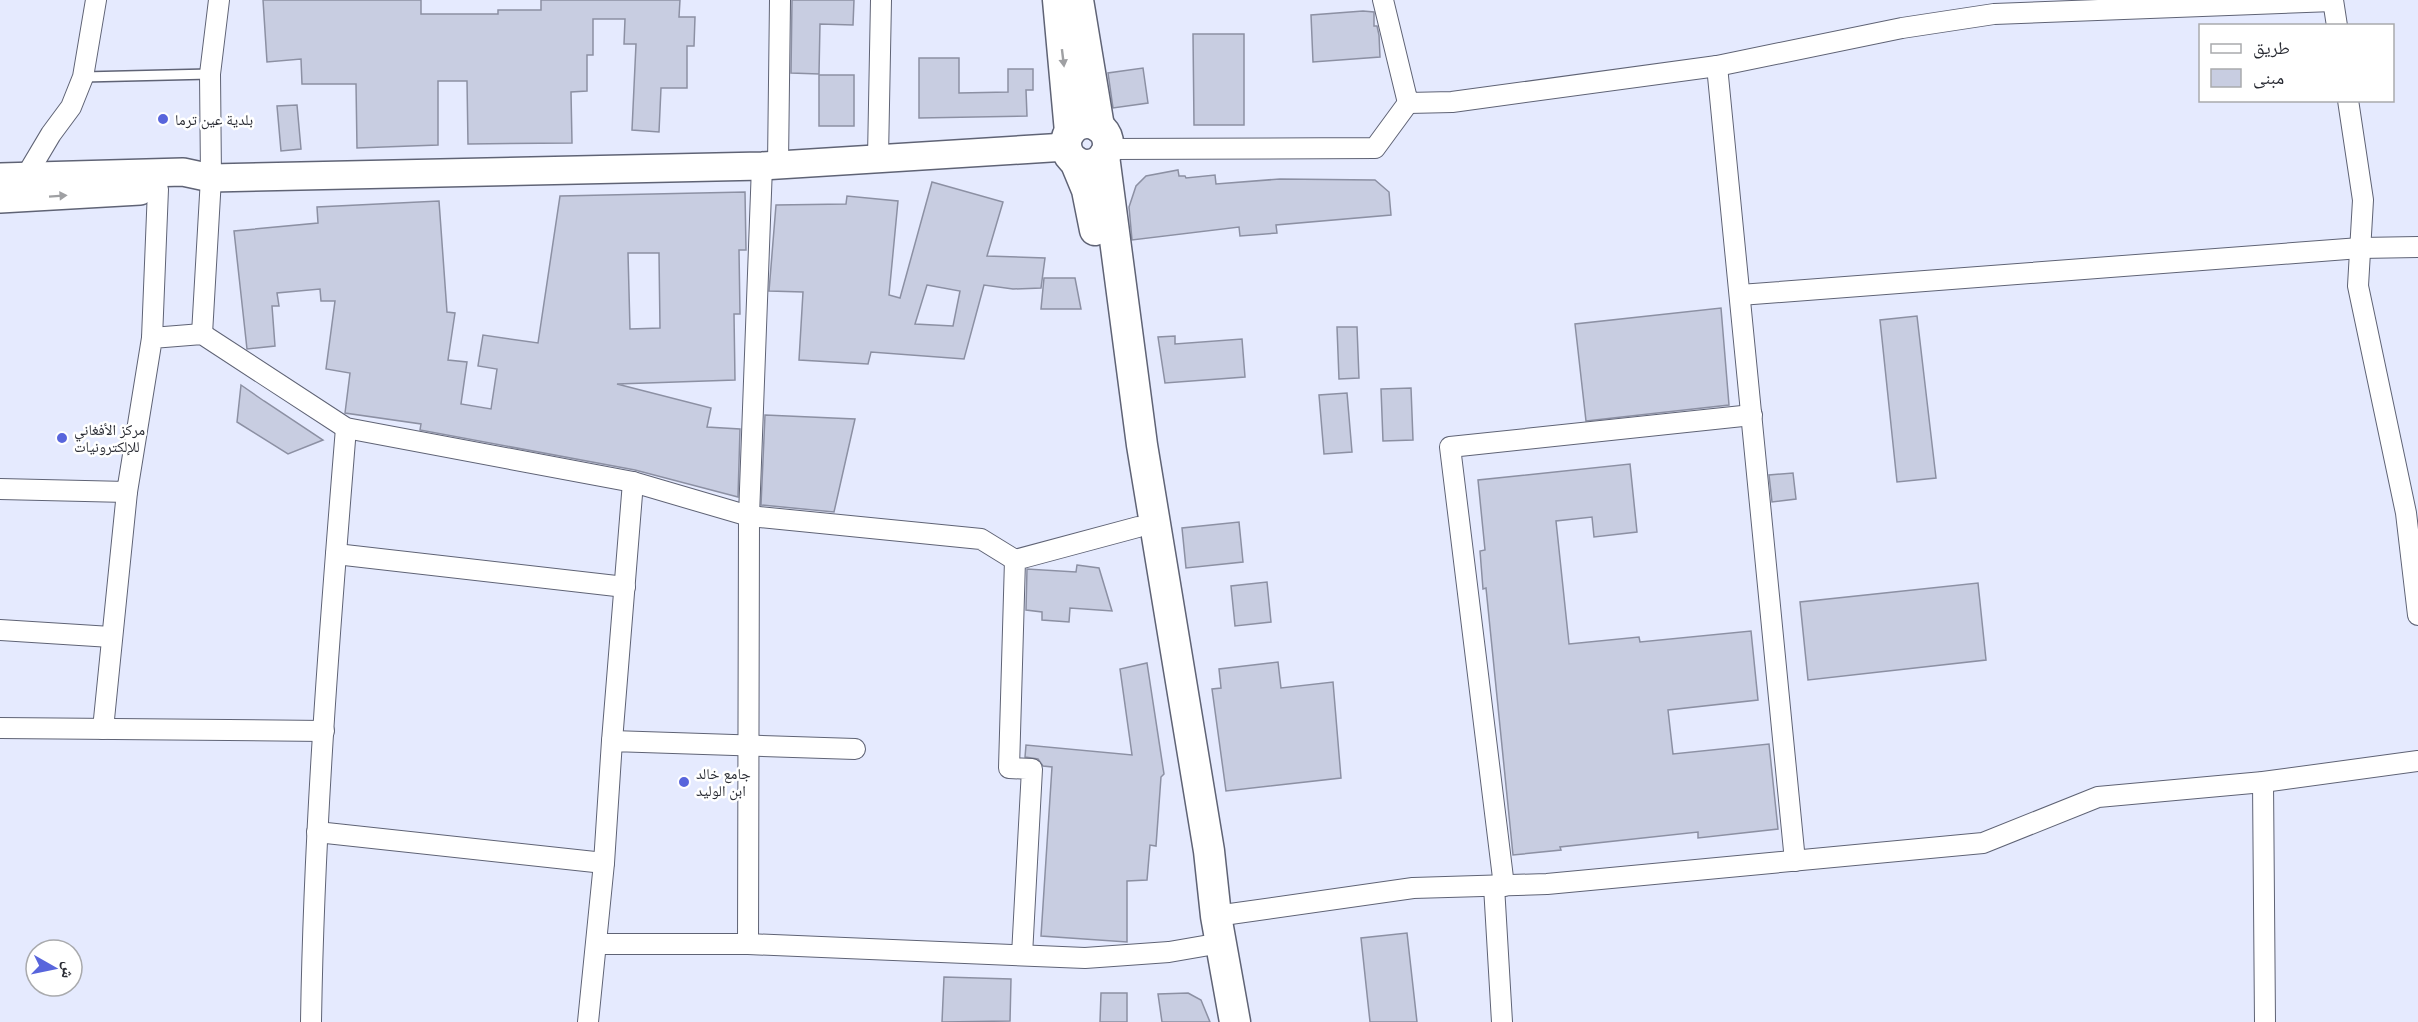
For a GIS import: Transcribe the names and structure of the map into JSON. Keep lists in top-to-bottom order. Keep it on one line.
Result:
{"places":["بلدية عين ترما","مركز الأفغاني للإلكترونيات","جامع خالد ابن الوليد"],"legend":["طريق","مبنى"],"north":"right"}
